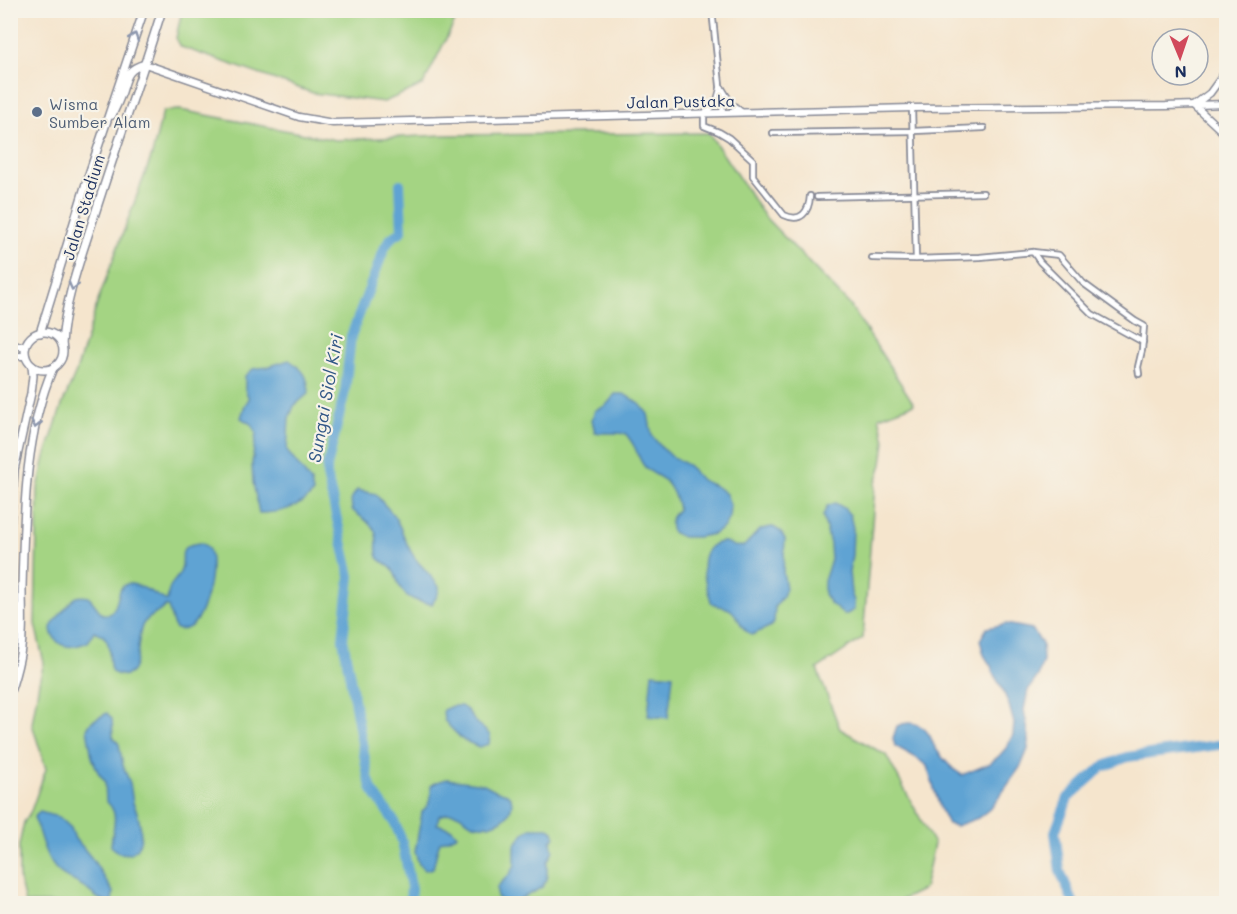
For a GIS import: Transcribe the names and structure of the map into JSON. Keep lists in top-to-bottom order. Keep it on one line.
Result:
{"streets":{"main road":["Jalan Stadium"],"street":["Jalan Pustaka"]},"crossings":[["Jalan Pustaka","Jalan Stadium"]],"water":["Sungai Siol Kiri"],"places":["Wisma Sumber Alam"],"north":"bottom"}
